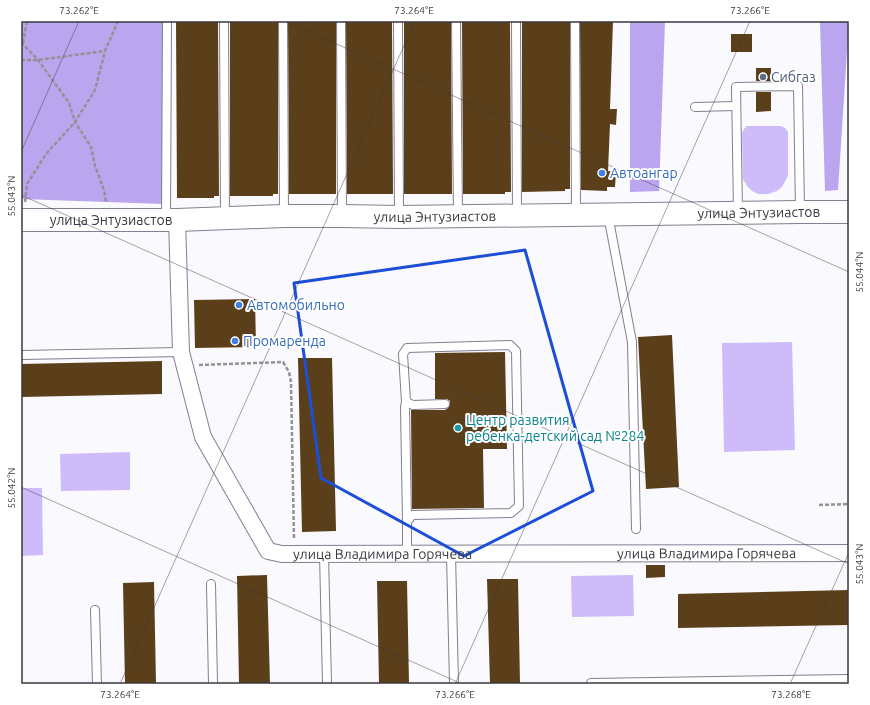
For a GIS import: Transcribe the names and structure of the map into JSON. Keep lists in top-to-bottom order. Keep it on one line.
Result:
{"streets":{"main road":["улица Энтузиастов"],"street":["улица Владимира Горячева"]},"crossings":[["улица Энтузиастов","улица Владимира Горячева"]],"places":["Сибгаз","Автоангар","Автомобильно","Промаренда","Центр развития ребенка-детский сад №284"],"coordinates":["73.262°E","73.264°E","73.266°E","55.043°N","55.044°N","55.042°N","73.268°E"]}
